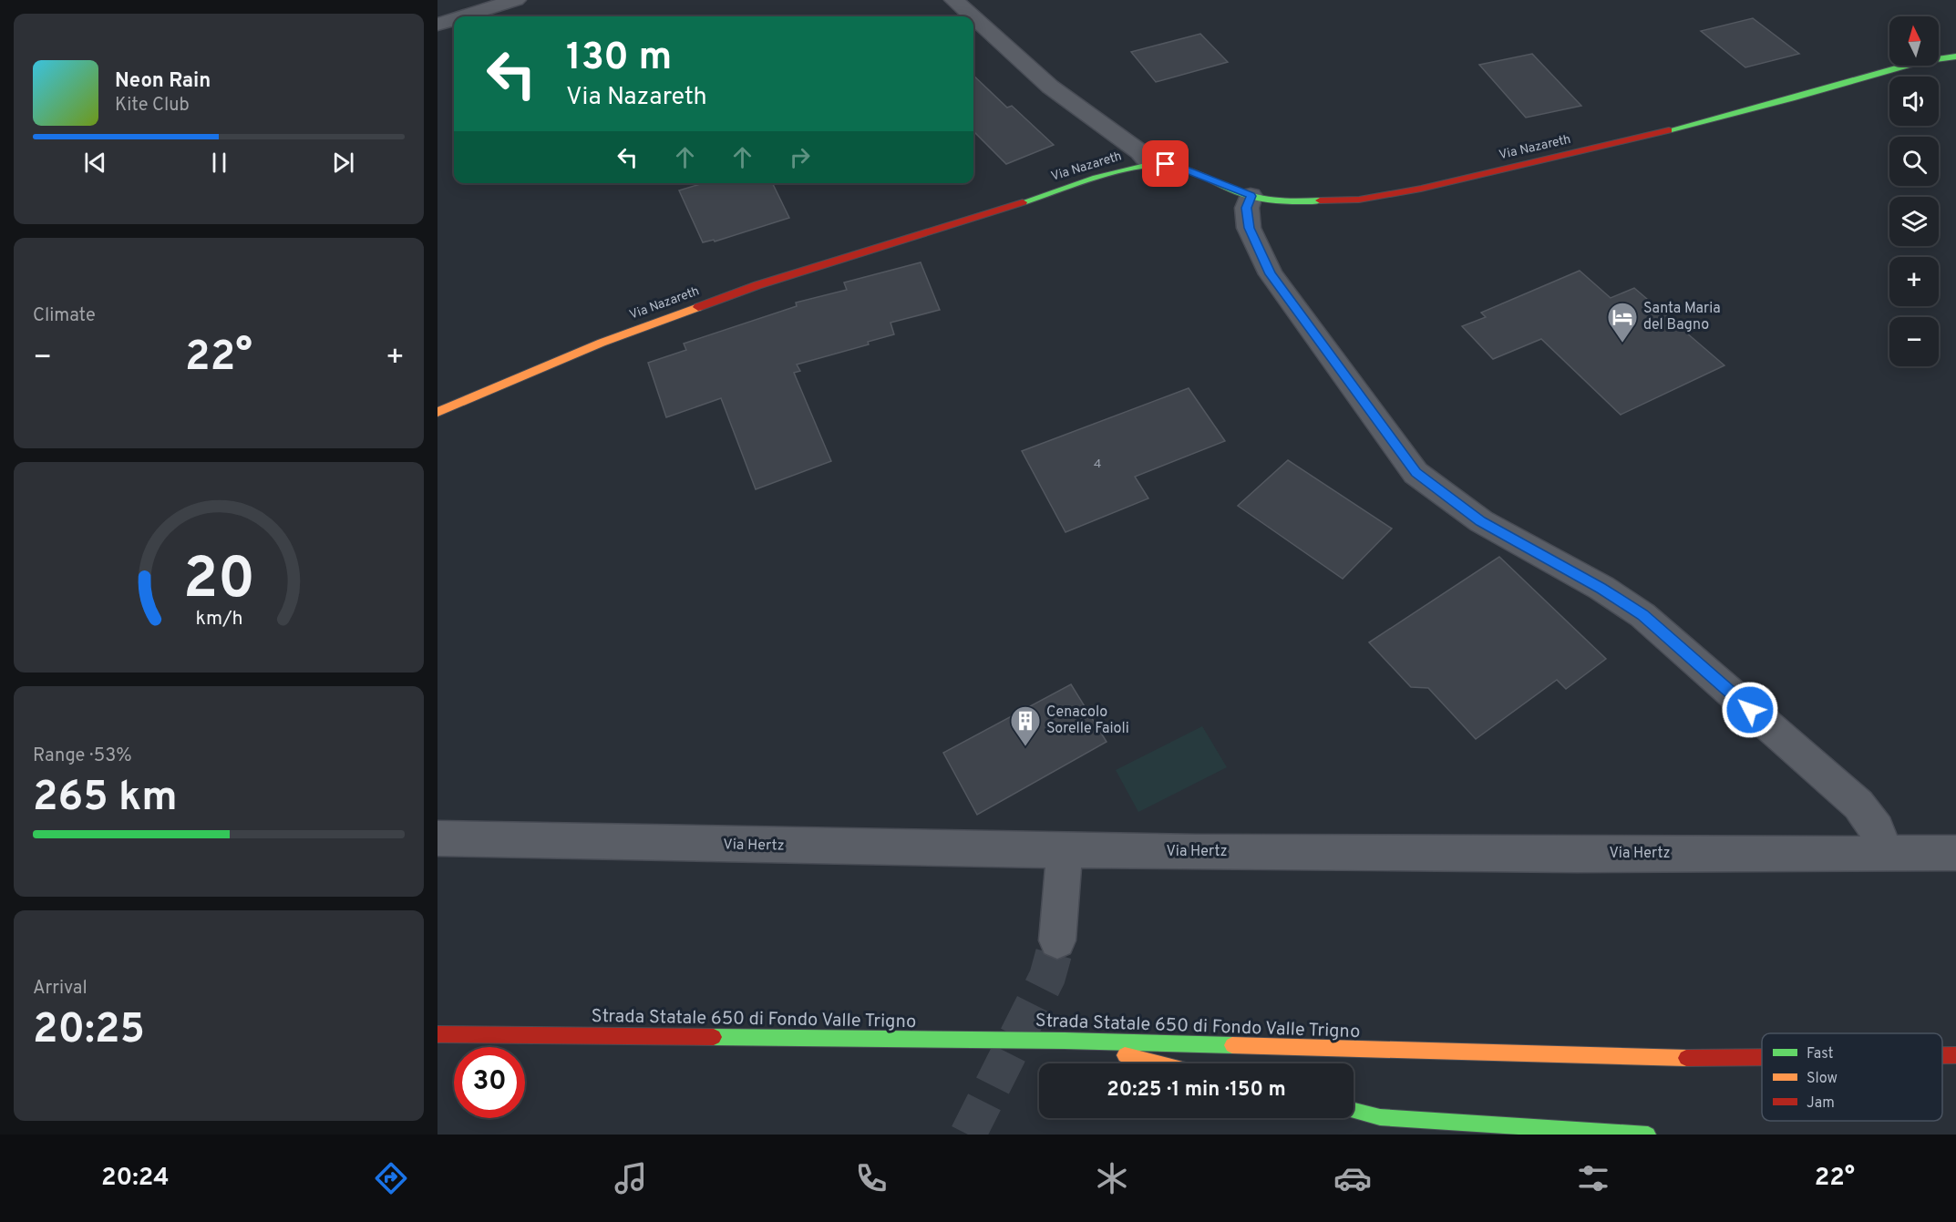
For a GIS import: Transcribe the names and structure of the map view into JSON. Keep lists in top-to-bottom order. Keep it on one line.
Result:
{"streets":{"main road":["Via Nazareth","Strada Statale 650 di Fondo Valle Trigno"],"street":["Via Hertz"]},"places":{"hotel":["Santa Maria del Bagno"],"building":["Cenacolo Sorelle Faioli"]},"house_numbers":["4"],"legend":["Fast","Slow","Jam"],"north":"top","page":{"map_buttons":["+","−"],"turn":["130 m","Via Nazareth"],"song":["Neon Rain","Kite Club"],"tile":["Climate",["Range · 53%","265 km"],["Arrival","20:25"]],"heat":["−","22°","+"],"limit":"30","trip":"20:25 · 1 min · 150 m","tabs":["20:24","22°"],"gauge":["20","km/h"]}}
